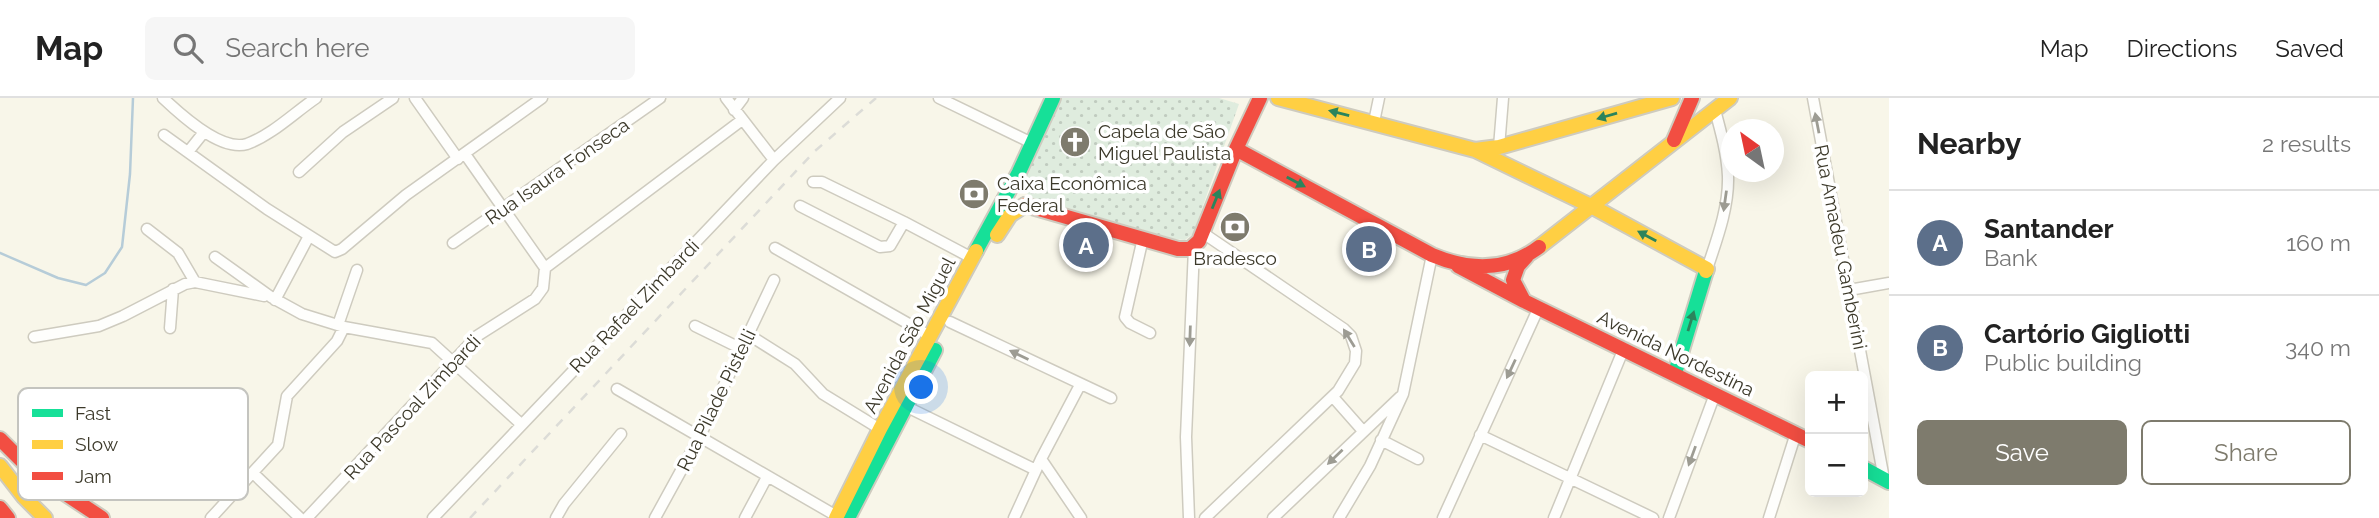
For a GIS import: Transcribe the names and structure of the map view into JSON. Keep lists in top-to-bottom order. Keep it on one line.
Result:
{"streets":{"main road":["Avenida São Miguel","Avenida Nordestina"],"street":["Rua Isaura Fonseca","Rua Amadeu Gamberini","Rua Rafael Zimbardi","Rua Pilade Pistelli","Rua Pascoal Zimbardi"]},"one_way":["Rua Amadeu Gamberini"],"places":{"church":["Capela de São Miguel Paulista"],"bank":["Caixa Econômica Federal","Bradesco"]},"legend":["Fast","Slow","Jam"],"north":"top left","page":{"header":"Map","search":"Search here","nav":["Map","Directions","Saved"],"heading":["Nearby","2 results"],"list":[{"mark":"A","name":"Santander","note":"Bank","value":"160 m"},{"mark":"B","name":"Cartório Gigliotti","note":"Public building","value":"340 m"}],"pins":["A","B"],"map_buttons":["+","−"],"buttons":["Save","Share"]}}
